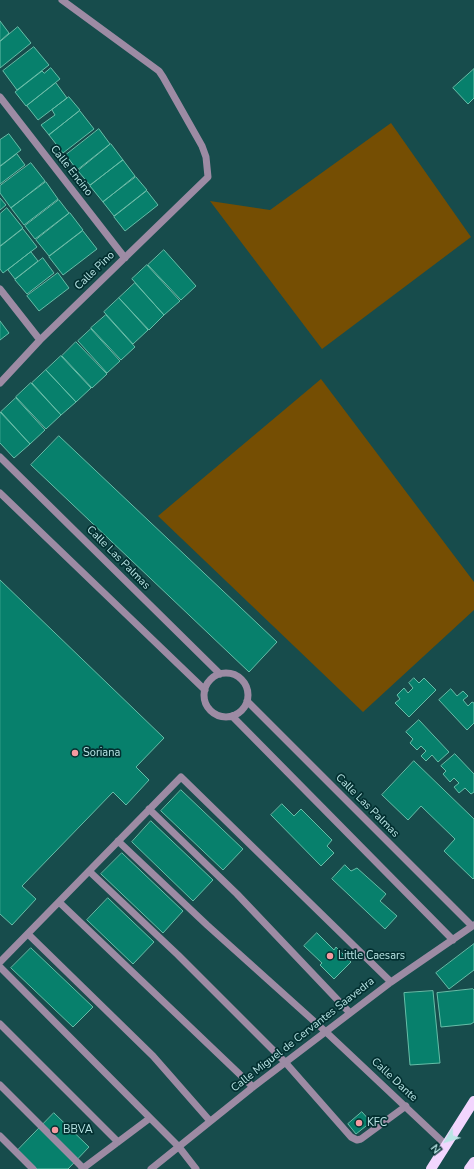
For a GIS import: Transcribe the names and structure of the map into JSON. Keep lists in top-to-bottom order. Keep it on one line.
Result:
{"streets":{"street":["Calle Encino","Calle Pino","Calle Las Palmas","Calle Miguel de Cervantes Saavedra","Calle Dante"]},"crossings":[["Calle Encino","Calle Pino"],["Calle Las Palmas","Calle Miguel de Cervantes Saavedra"],["Calle Miguel de Cervantes Saavedra","Calle Dante"]],"places":["Soriana","Little Caesars","KFC","BBVA"],"north":"bottom left"}
